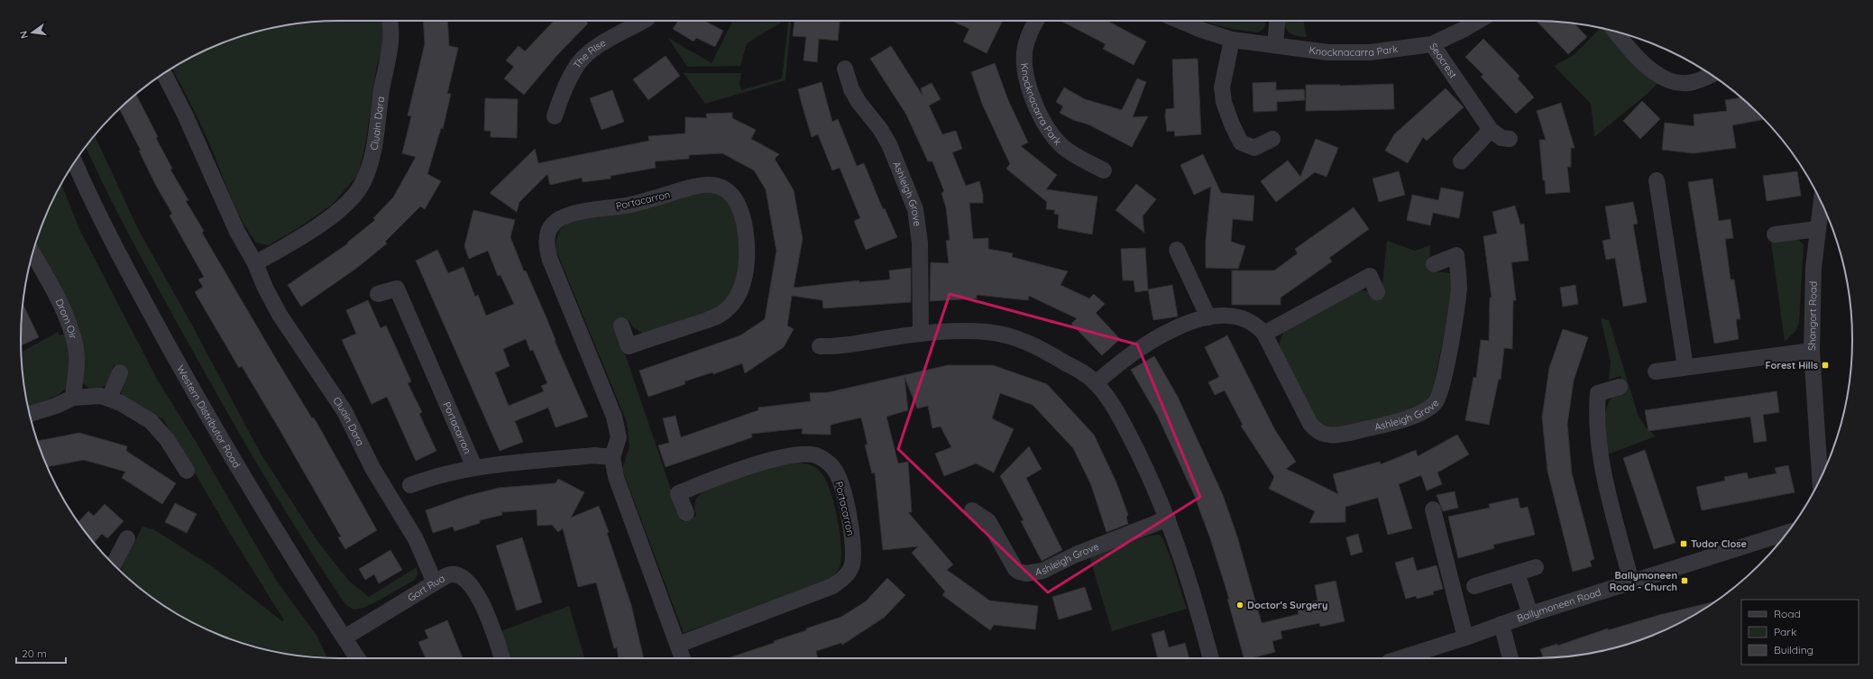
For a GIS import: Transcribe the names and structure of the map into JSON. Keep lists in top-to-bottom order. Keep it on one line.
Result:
{"streets":{"street":["Knocknacarra Park","The Rise","Seacrest","Cluain Dara","Ashleigh Grove","Portacarron","Shangort Road","Drom Oir","Western Distributor Road","Gort Rua","Ballymoneen Road"]},"crossings":[["Knocknacarra Park","Seacrest"],["Cluain Dara","Gort Rua"],["Western Distributor Road","Gort Rua"]],"places":{"transit":["Forest Hills","Tudor Close","Ballymoneen Road - Church"],"other":["Doctor's Surgery"]},"legend":["Road","Park","Building"],"scale_bar":"20 m","north":"left"}
